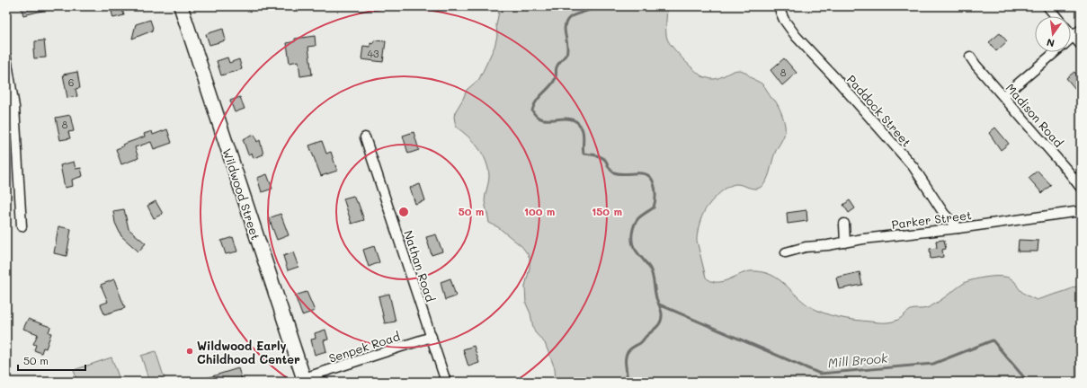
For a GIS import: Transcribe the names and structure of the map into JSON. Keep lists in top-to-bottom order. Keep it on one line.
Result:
{"streets":{"street":["Paddock Street","Madison Road","Wildwood Street","Parker Street","Nathan Road","Senpek Road"]},"crossings":[["Paddock Street","Parker Street"],["Wildwood Street","Senpek Road"],["Nathan Road","Senpek Road"]],"water":["Mill Brook"],"places":["Wildwood Early Childhood Center"],"house_numbers":["43","8","6","8"],"scale_bar":"50 m","north":"bottom","rings":["50 m","100 m","150 m"]}
